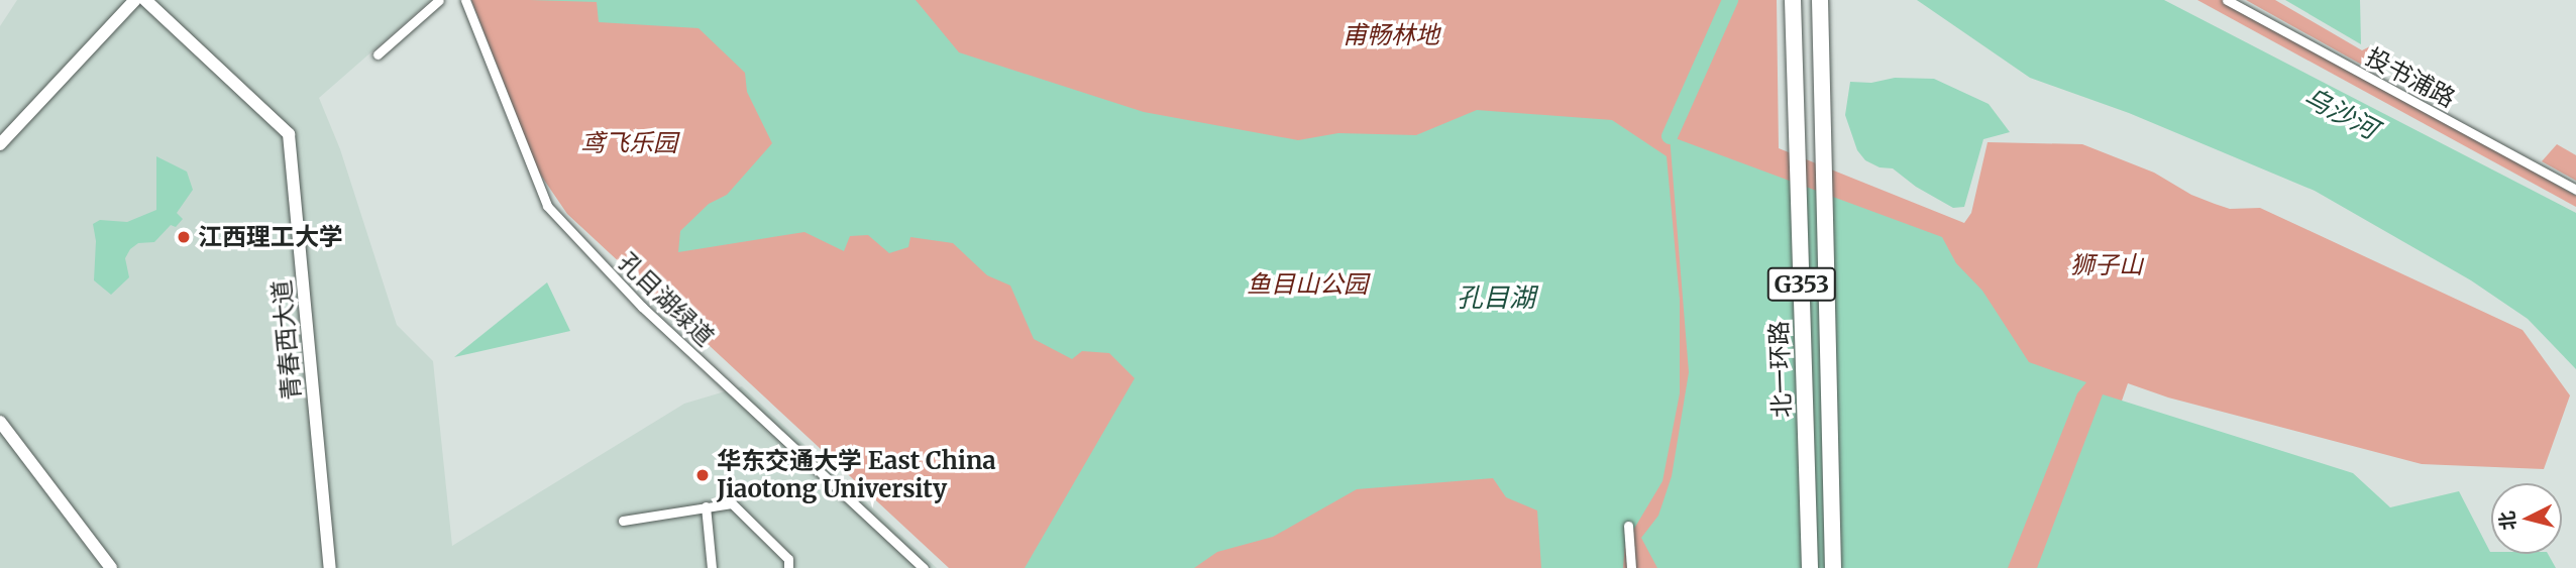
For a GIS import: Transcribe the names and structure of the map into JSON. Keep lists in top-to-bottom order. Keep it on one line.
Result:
{"streets":{"highway":["G353","北一环路"],"street":["投书浦路","孔目湖绿道","青春西大道"]},"water":["乌沙河","孔目湖"],"parks":["甫畅林地","鸢飞乐园","狮子山","鱼目山公园"],"places":["江西理工大学","华东交通大学 East China Jiaotong University"],"north":"left"}
